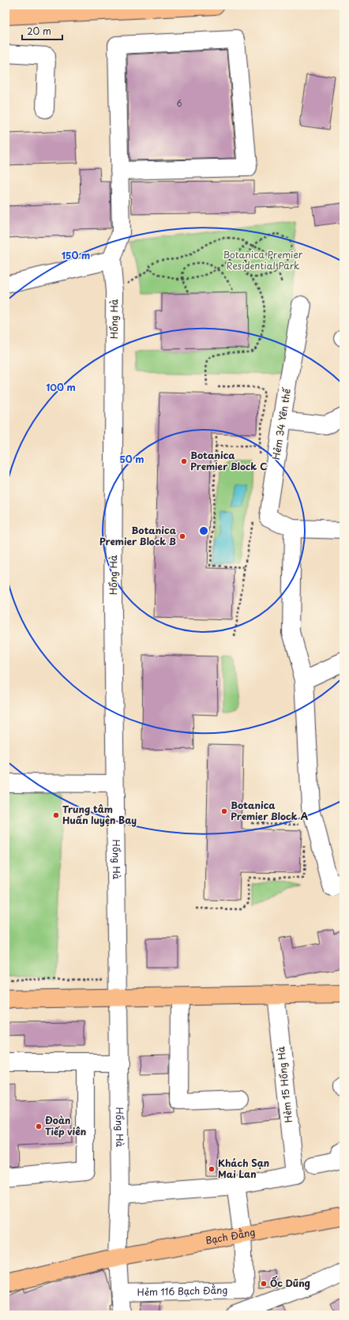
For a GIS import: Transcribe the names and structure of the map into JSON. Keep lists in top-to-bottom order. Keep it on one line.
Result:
{"streets":{"main road":["Bạch Đằng"],"street":["Hồng Hà","Hẻm 34 Yên thế","Hẻm 15 Hồng Hà","Hẻm 116 Bạch Đằng"]},"crossings":[["Hồng Hà","Bạch Đằng"],["Bạch Đằng","Hẻm 116 Bạch Đằng"]],"parks":["Botanica Premier Residential Park"],"places":["Botanica Premier Block C","Botanica Premier Block B","Botanica Premier Block A","Trung tâm Huấn luyện Bay","Đoàn Tiếp viên","Khách Sạn Mai Lan","Ốc Dũng"],"house_numbers":["6"],"scale_bar":"20 m","rings":["150 m","100 m","50 m"]}
